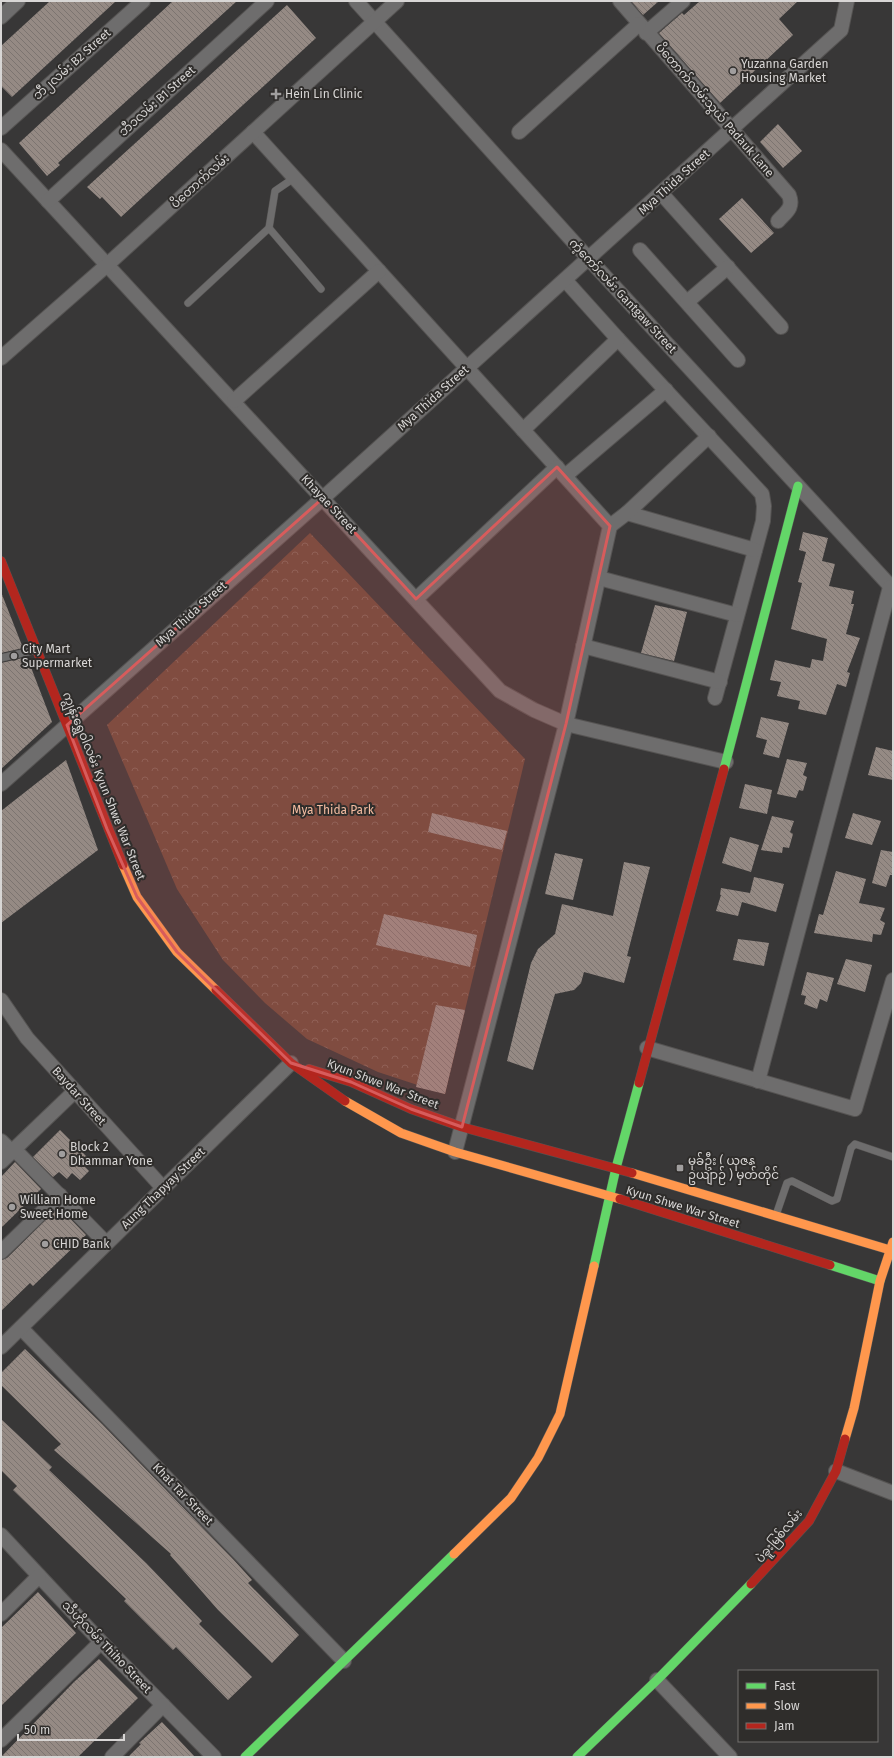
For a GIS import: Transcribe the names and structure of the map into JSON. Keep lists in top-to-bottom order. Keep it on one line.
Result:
{"streets":{"street":["ဘီ၂လမ်း B2 Street","ဘီ၁လမ်း B1 Street","ပိတောက်လမ်းသွယ် Padauk Lane","ပိတောက်လမ်း","Mya Thida Street","ကံ့ကော်လမ်း Gantgaw Street","Khayae Street","ကျွန်းရွှေဝါလမ်း Kyun Shwe War Street","Kyun Shwe War Street","Baydar Street","Aung Thapyay Street","Khat Tar Street","ပဲခူးမြစ်လမ်း","သီဟိုလမ်း Thiho Street"]},"crossings":[["ဘီ၁လမ်း B1 Street","Khayae Street"],["ပိတောက်လမ်းသွယ် Padauk Lane","Mya Thida Street"],["ပိတောက်လမ်း","ကံ့ကော်လမ်း Gantgaw Street"],["ပိတောက်လမ်း","Khayae Street"],["Mya Thida Street","ကံ့ကော်လမ်း Gantgaw Street"],["Mya Thida Street","Khayae Street"],["Mya Thida Street","ကျွန်းရွှေဝါလမ်း Kyun Shwe War Street"],["ကျွန်းရွှေဝါလမ်း Kyun Shwe War Street","Kyun Shwe War Street"],["ကျွန်းရွှေဝါလမ်း Kyun Shwe War Street","Aung Thapyay Street"],["Kyun Shwe War Street","Aung Thapyay Street"],["Kyun Shwe War Street","ပဲခူးမြစ်လမ်း"],["Baydar Street","Aung Thapyay Street"],["Aung Thapyay Street","Khat Tar Street"]],"parks":["Mya Thida Park"],"places":{"other":["Yuzanna Garden Housing Market","City Mart Supermarket","Block 2 Dhammar Yone","William Home Sweet Home","CHID Bank"],"health":["Hein Lin Clinic"],"transit":["မုခ်ဦး ( ယုဇန ဥယျာဉ် ) မှတ်တိုင်"]},"legend":["Fast","Slow","Jam"],"scale_bar":"50 m"}
